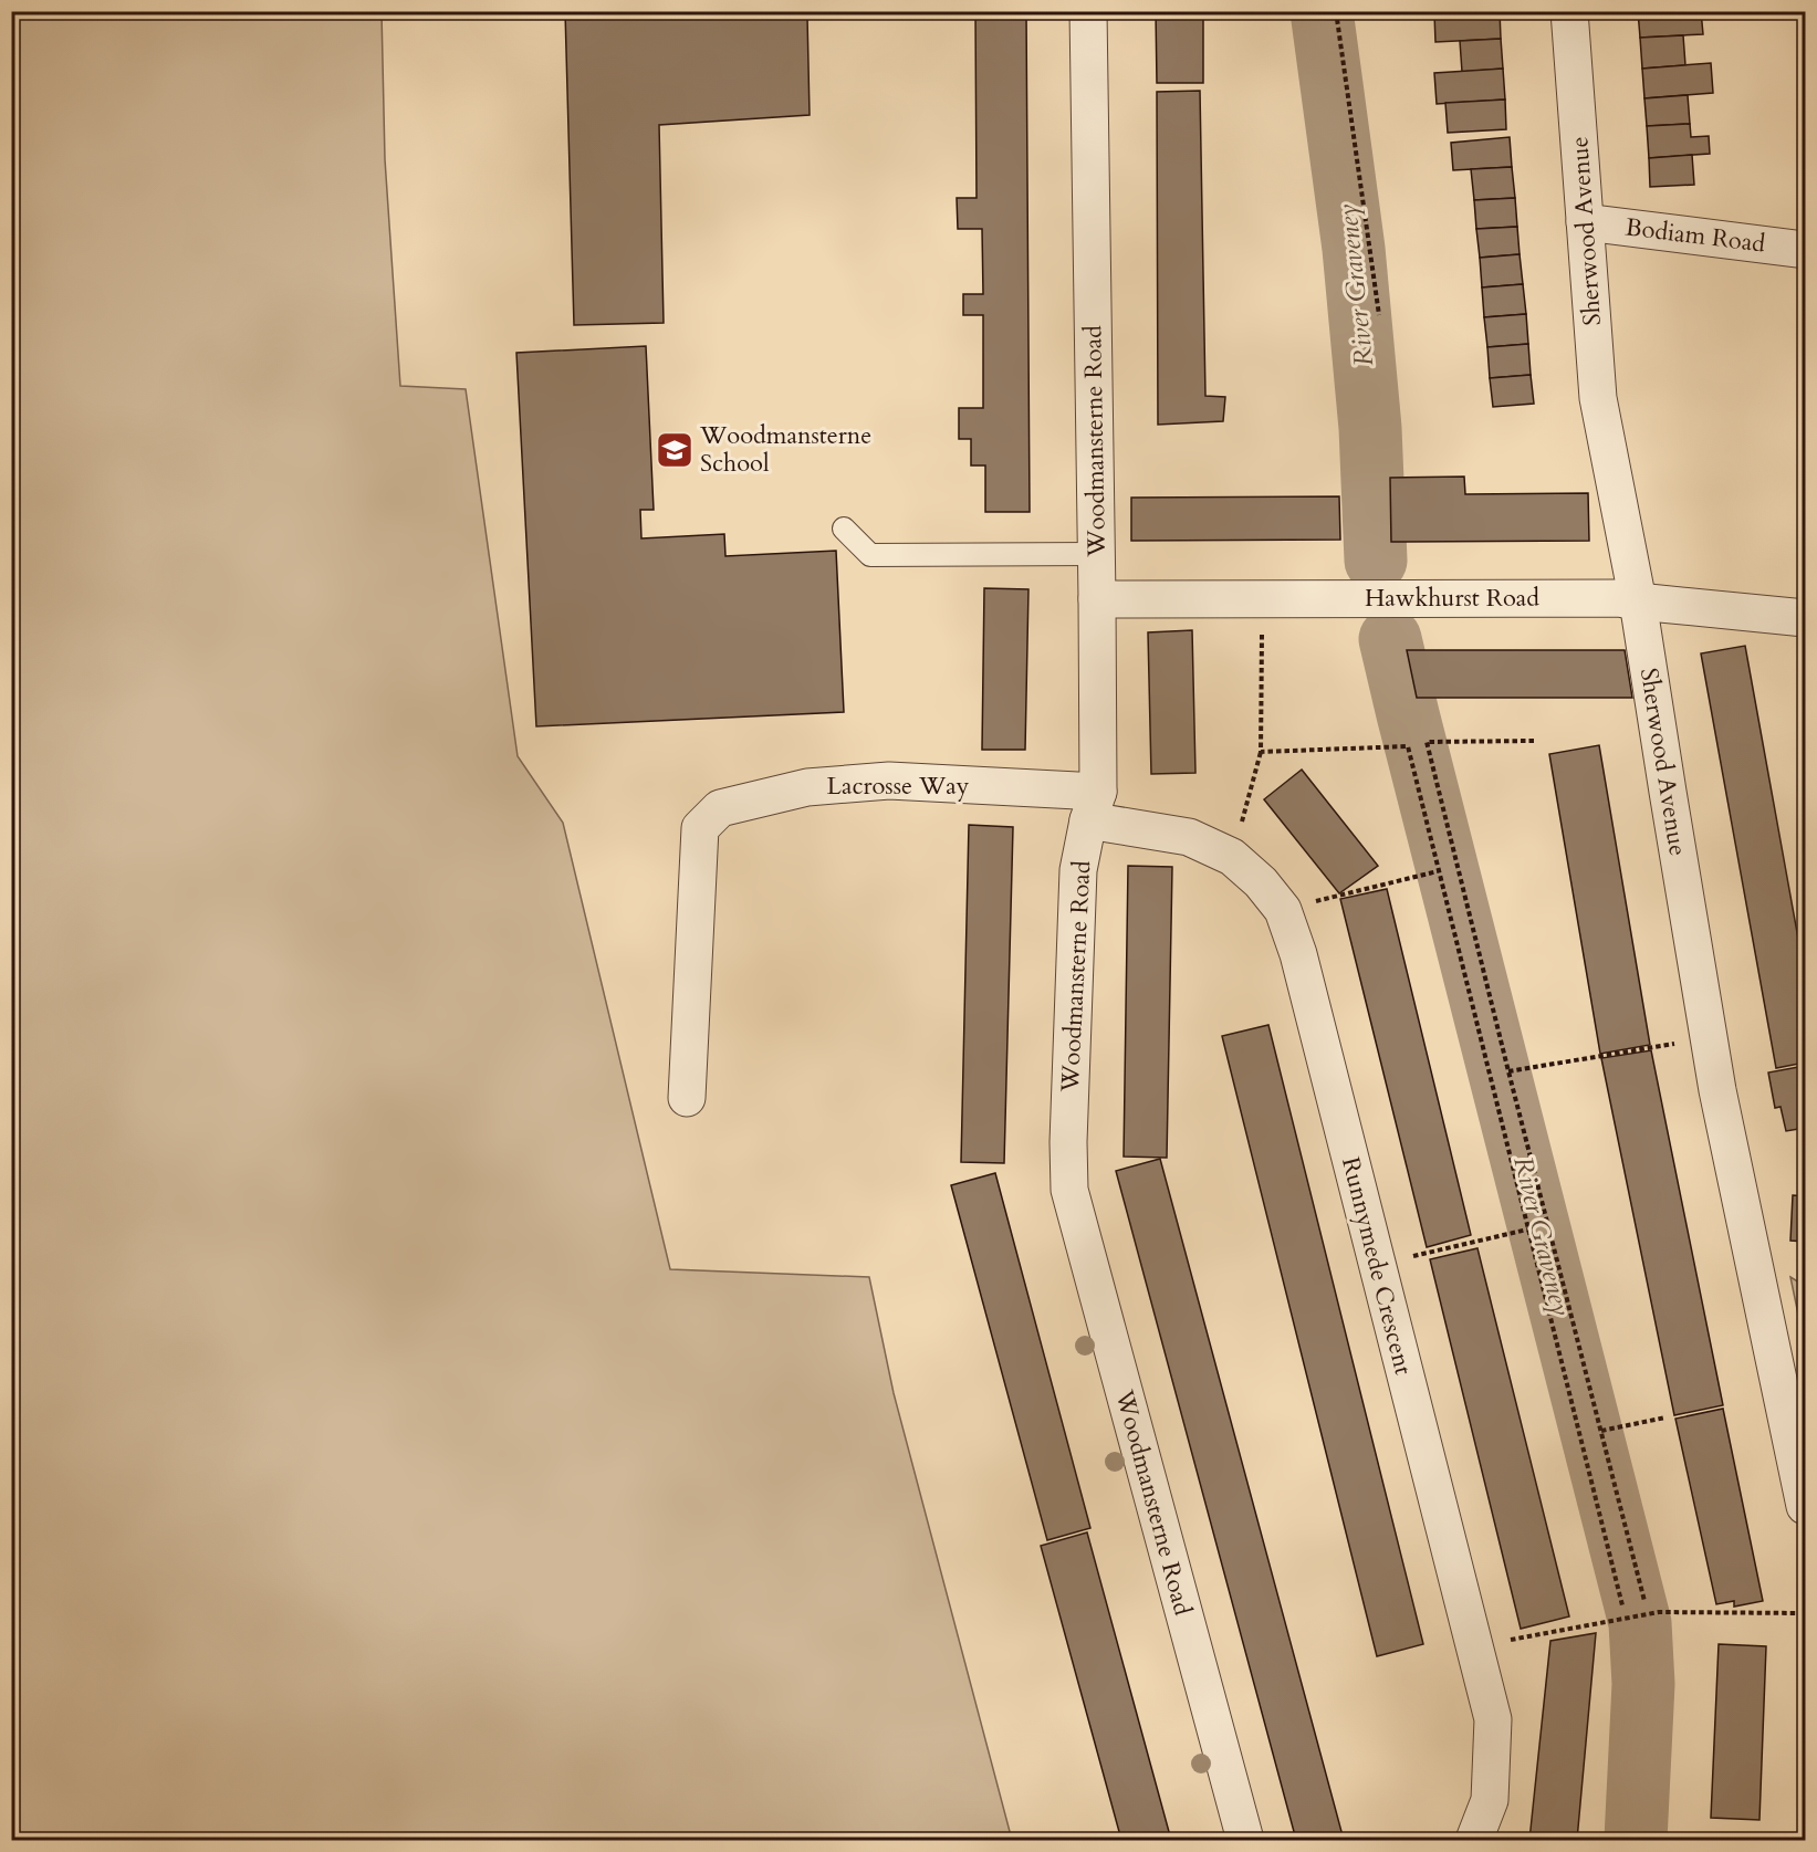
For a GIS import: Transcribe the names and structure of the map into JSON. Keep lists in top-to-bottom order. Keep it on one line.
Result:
{"streets":{"street":["Sherwood Avenue","Bodiam Road","Woodmansterne Road","Hawkhurst Road","Lacrosse Way","Runnymede Crescent"]},"crossings":[["Sherwood Avenue","Bodiam Road"],["Sherwood Avenue","Hawkhurst Road"],["Woodmansterne Road","Hawkhurst Road"],["Woodmansterne Road","Lacrosse Way"],["Woodmansterne Road","Runnymede Crescent"],["Lacrosse Way","Runnymede Crescent"]],"water":["River Graveney"],"places":{"school or university":["Woodmansterne School"]}}
